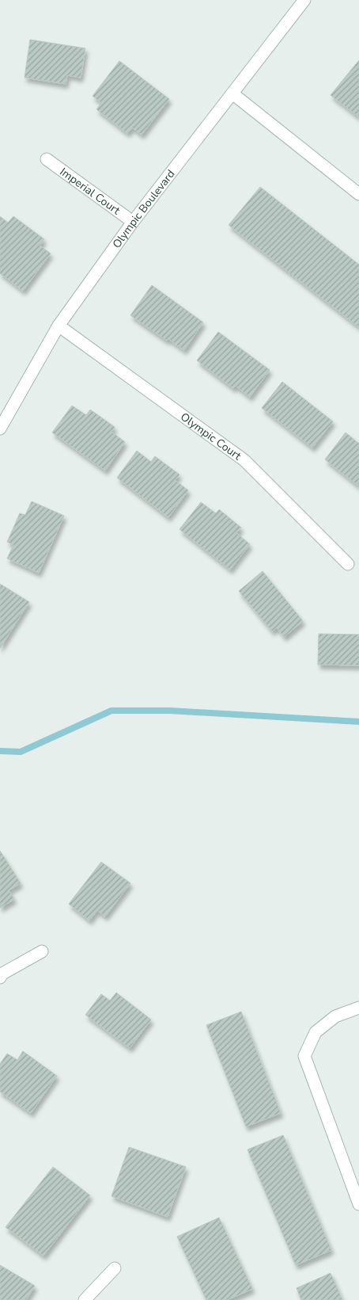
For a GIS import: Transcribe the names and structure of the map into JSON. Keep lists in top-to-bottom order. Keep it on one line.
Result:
{"streets":{"street":["Imperial Court","Olympic Boulevard","Olympic Court"]},"crossings":[["Imperial Court","Olympic Boulevard"],["Olympic Boulevard","Olympic Court"]]}
